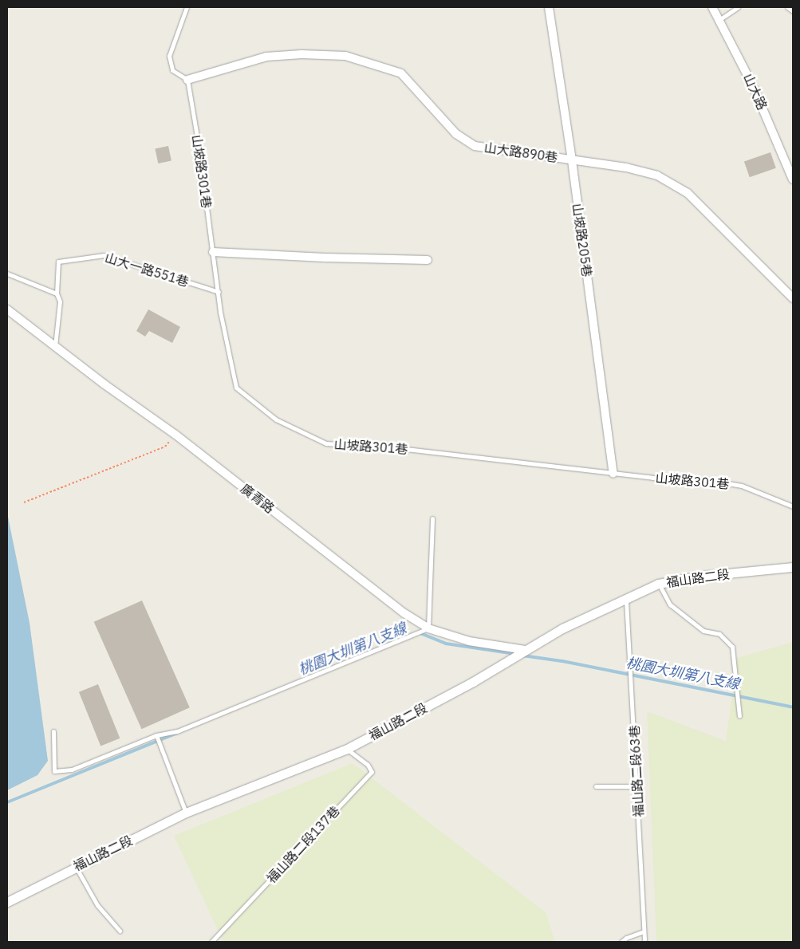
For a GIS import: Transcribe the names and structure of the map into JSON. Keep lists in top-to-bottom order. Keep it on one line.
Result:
{"streets":{"street":["山大路","山大路890巷","山坡路205巷","廣青路","福山路二段"],"lane":["山坡路301巷","山大一路551巷","福山路二段63巷","福山路二段137巷"]},"crossings":[["山大路890巷","山坡路301巷"],["山大路890巷","山坡路205巷"],["山坡路301巷","山坡路205巷"],["山坡路301巷","山大一路551巷"],["山大一路551巷","廣青路"],["廣青路","福山路二段"],["福山路二段","福山路二段63巷"],["福山路二段","福山路二段137巷"]],"water":["桃園大圳第八支線"]}
